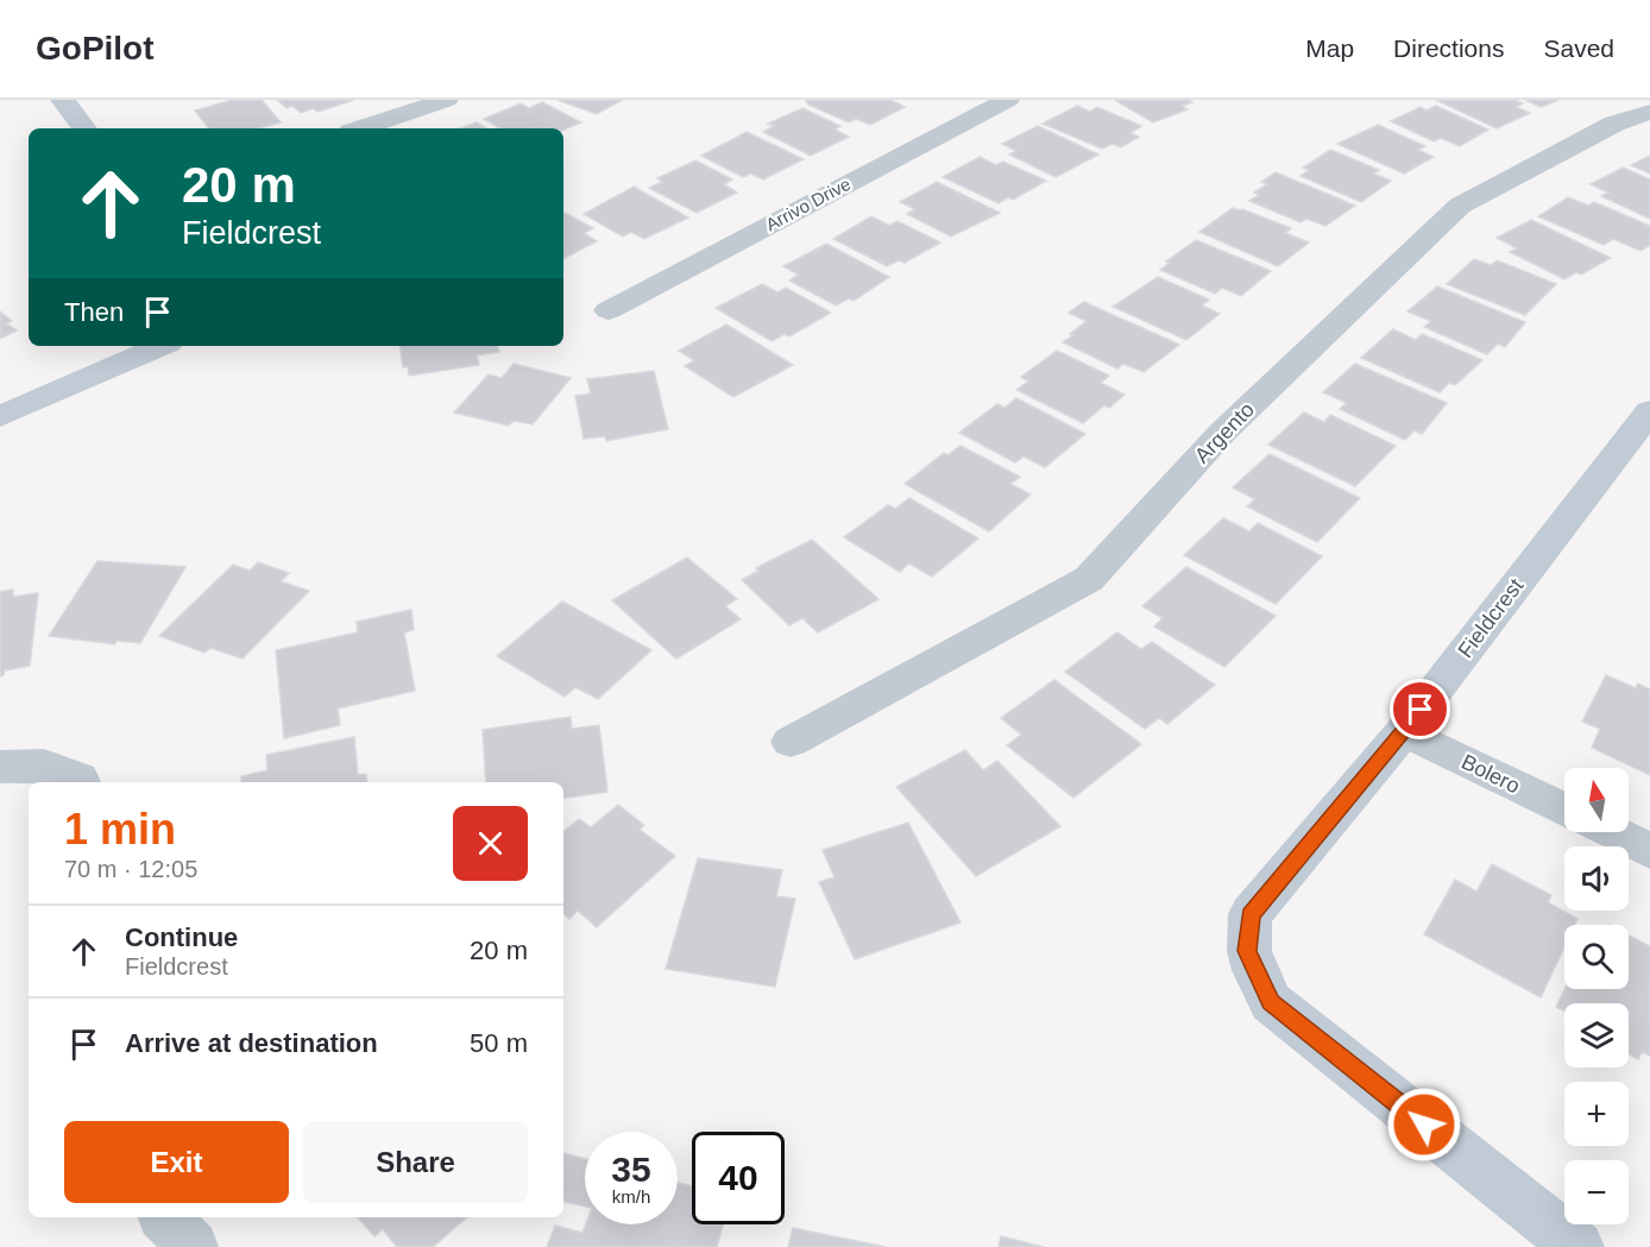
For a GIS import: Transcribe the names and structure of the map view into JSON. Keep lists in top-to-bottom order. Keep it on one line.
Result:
{"streets":{"street":["Arrivo Drive","Argento","Fieldcrest","Bolero"]},"crossings":[["Fieldcrest","Bolero"]],"north":"top","page":{"header":"GoPilot","nav":["Map","Directions","Saved"],"turn":["20 m","Fieldcrest"],"then":"Then","map_buttons":["+","−"],"heading":["1 min","70 m · 12:05"],"list":[{"name":"Continue","note":"Fieldcrest","value":"20 m"},{"name":"Arrive at destination","value":"50 m"}],"buttons":["Exit","Share"],"speed":"35 km/h","limit":"40"}}
